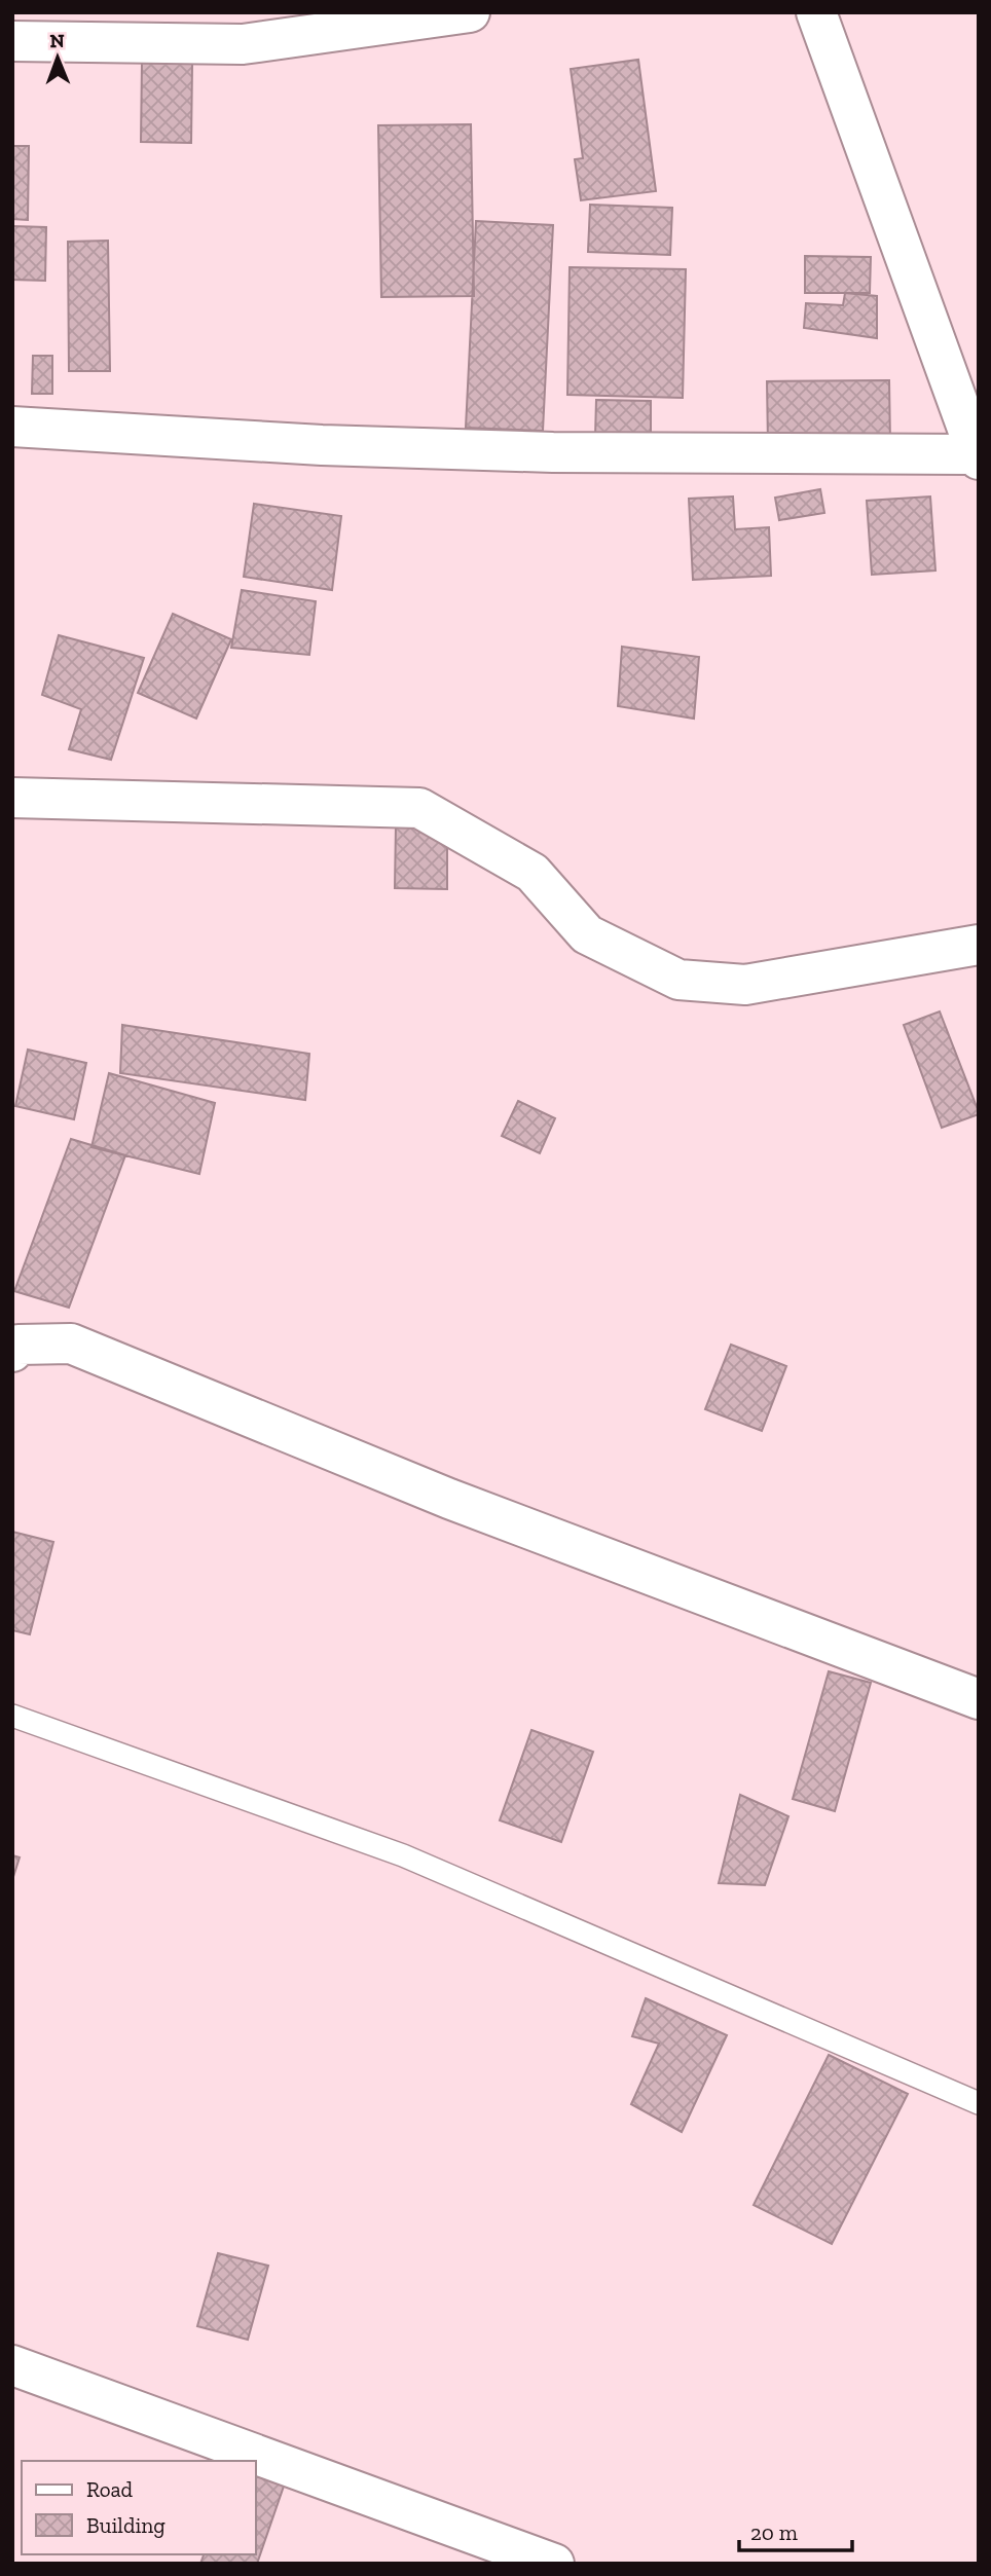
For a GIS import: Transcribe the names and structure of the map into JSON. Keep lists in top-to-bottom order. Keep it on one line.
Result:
{"legend":["Road","Building"],"scale_bar":"20 m","north":"top"}
